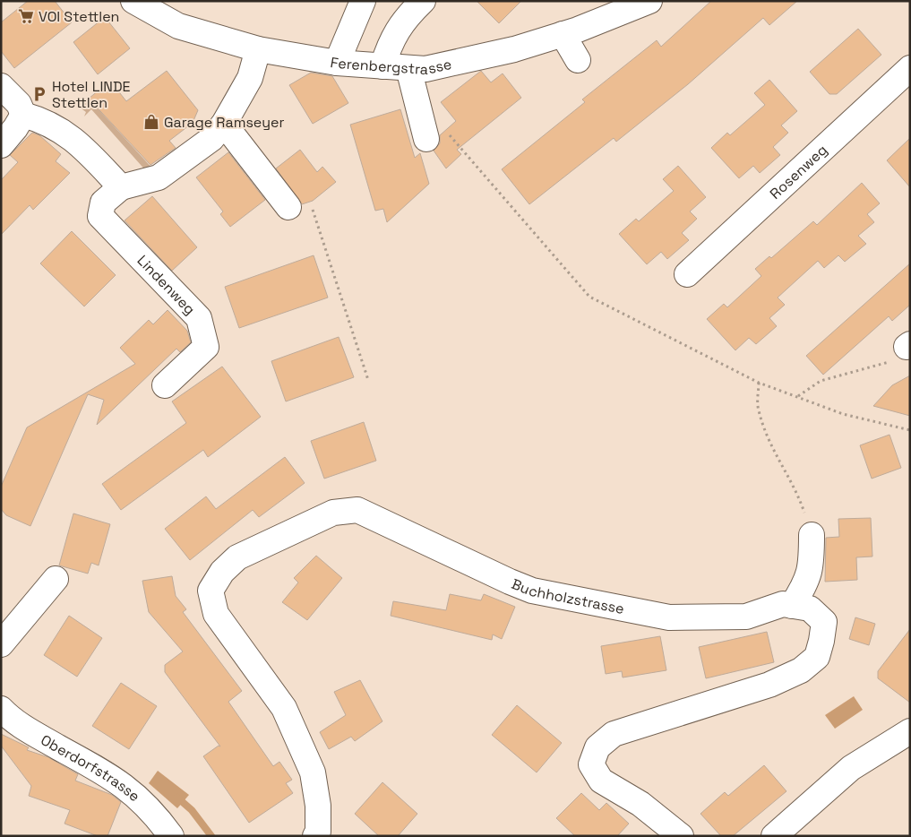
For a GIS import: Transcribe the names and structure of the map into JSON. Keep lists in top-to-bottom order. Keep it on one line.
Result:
{"streets":{"street":["Ferenbergstrasse","Rosenweg","Lindenweg","Buchholzstrasse","Oberdorfstrasse"]},"crossings":[["Ferenbergstrasse","Lindenweg"]],"places":{"supermarket":["VOI Stettlen"],"parking":["Hotel LINDE Stettlen"],"shop":["Garage Ramseyer"]}}
